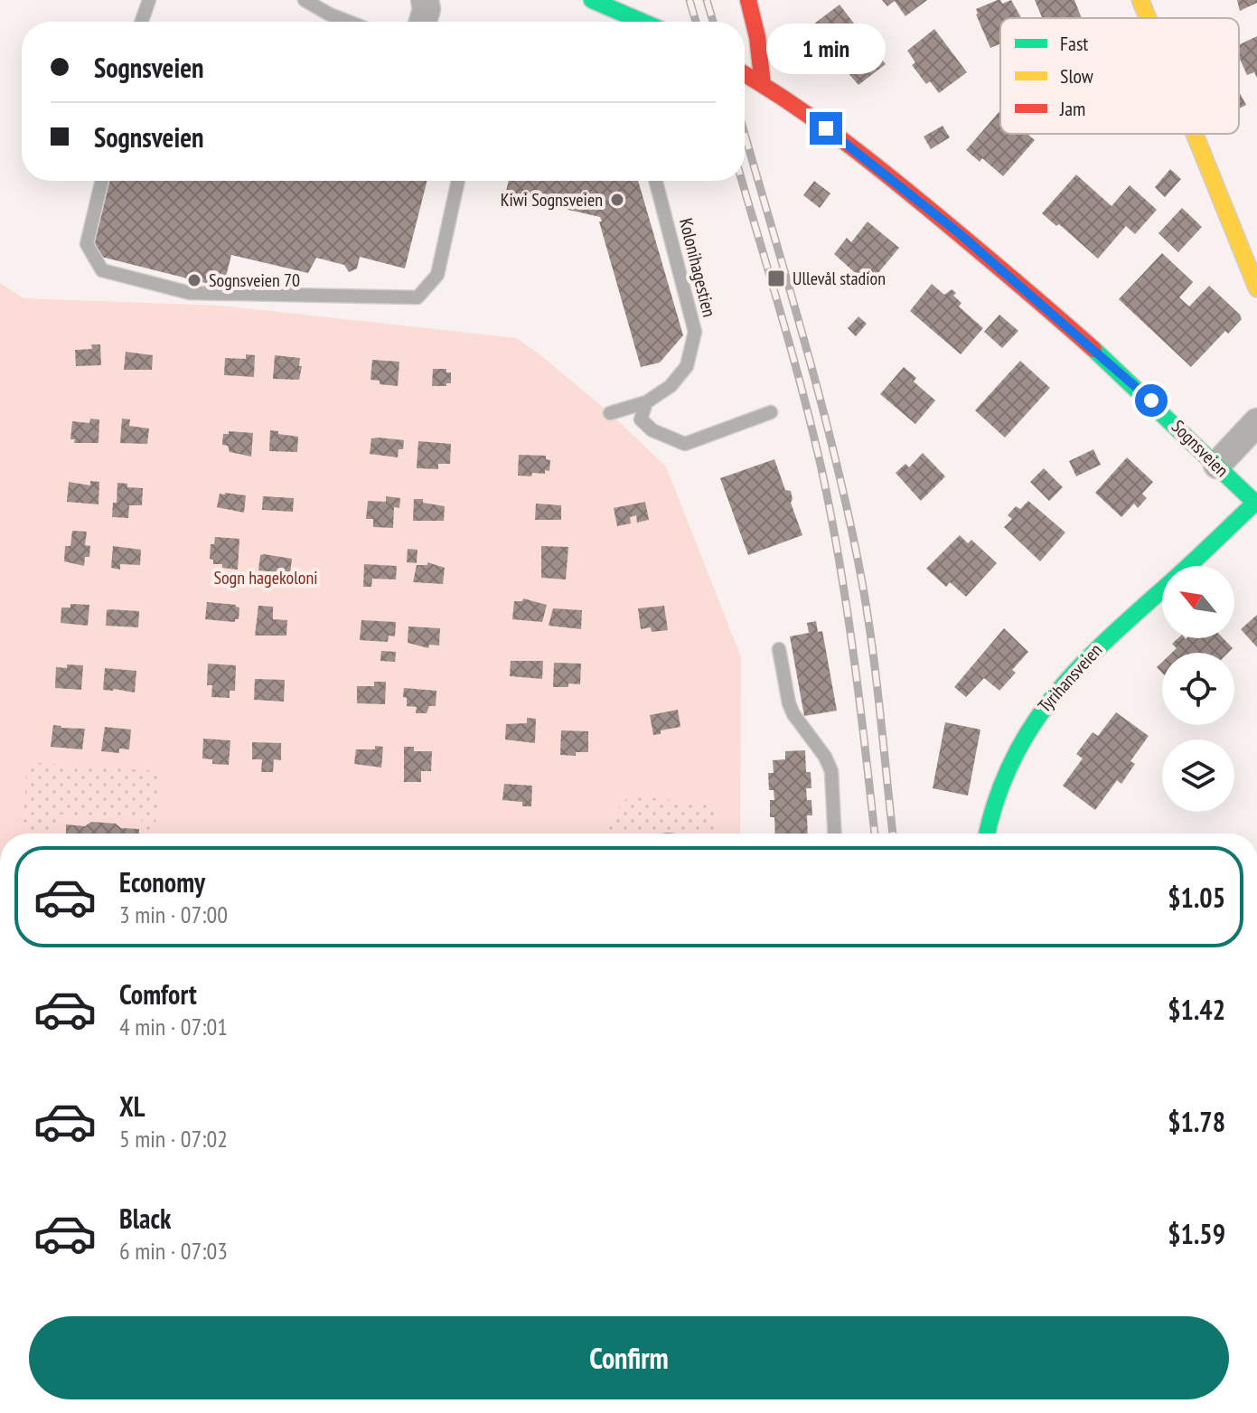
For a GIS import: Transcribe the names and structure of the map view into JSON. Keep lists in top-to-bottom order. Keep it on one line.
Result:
{"streets":{"street":["Sognsveien","Tyrihansveien"],"lane":["Kolonihagestien"]},"crossings":[["Sognsveien","Tyrihansveien"]],"parks":["Sogn hagekoloni"],"places":{"other":["Kiwi Sognsveien","Sognsveien 70"],"transit":["Ullevål stadion"]},"legend":["Fast","Slow","Jam"],"north":"top left","page":{"banner":["Sognsveien","Sognsveien"],"bubble":"1 min","list":[{"name":"Economy","note":"3 min · 07:00","value":"$1.05"},{"name":"Comfort","note":"4 min · 07:01","value":"$1.42"},{"name":"XL","note":"5 min · 07:02","value":"$1.78"},{"name":"Black","note":"6 min · 07:03","value":"$1.59"}],"buttons":"Confirm"}}
